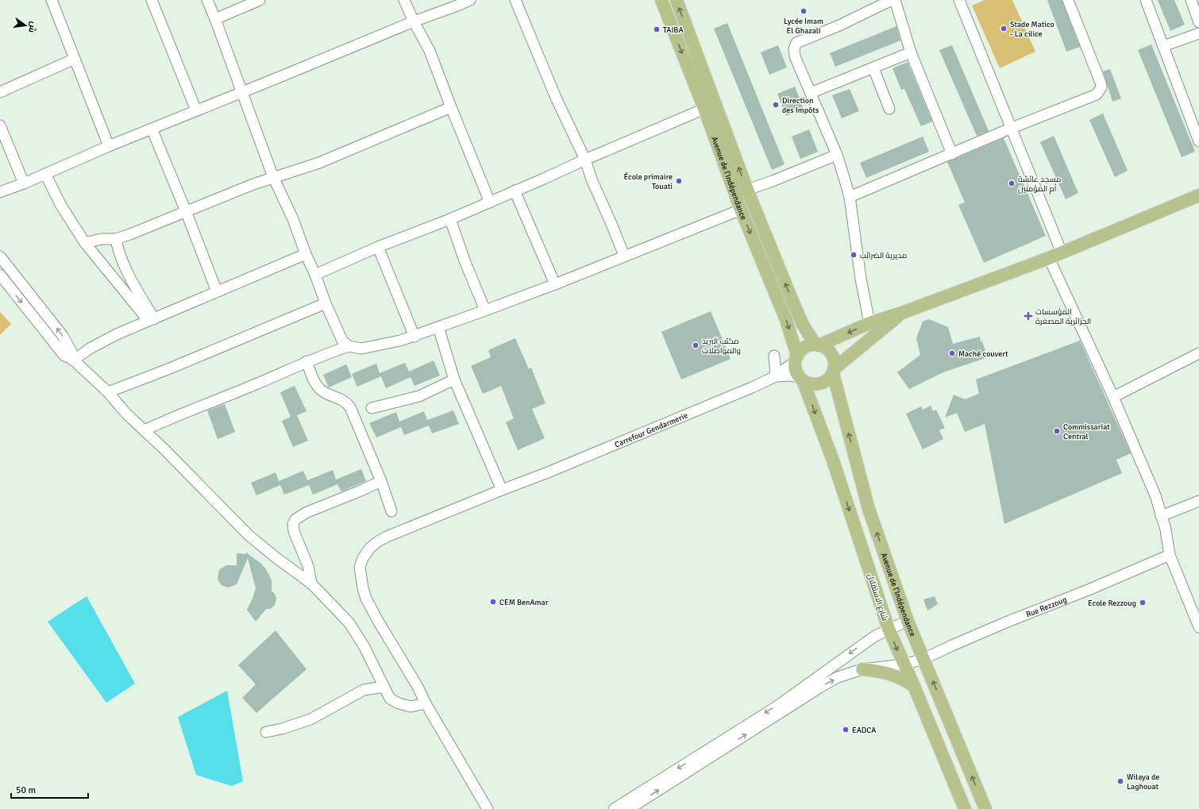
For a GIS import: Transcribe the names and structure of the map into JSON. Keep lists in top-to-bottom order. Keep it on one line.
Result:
{"streets":{"main road":["Avenue de l'Indépendance","Carrefour Gendarmerie","شارع الاستقلال"],"street":["Rue Rezzoug"]},"crossings":[["Avenue de l'Indépendance","Carrefour Gendarmerie"],["Avenue de l'Indépendance","شارع الاستقلال"],["Avenue de l'Indépendance","Rue Rezzoug"],["Carrefour Gendarmerie","شارع الاستقلال"],["شارع الاستقلال","Rue Rezzoug"]],"one_way":["شارع الاستقلال"],"places":{"other":["Lycée Imam El Ghazali","Stade Matico - La cilice","TAIBA","Direction des Impôts","École primaire Touati","مسجد عائشة أم المؤمنين","مديرية الضرائب","مكتب البريد والمواصلات","Maché couvert","Commissariat Central","CEM BenAmar","Ecole Rezzoug","EADCA","Wilaya de Laghouat"],"health":["المؤسسات الجزائرية المصغرة"]},"scale_bar":"50 m","north":"right"}
